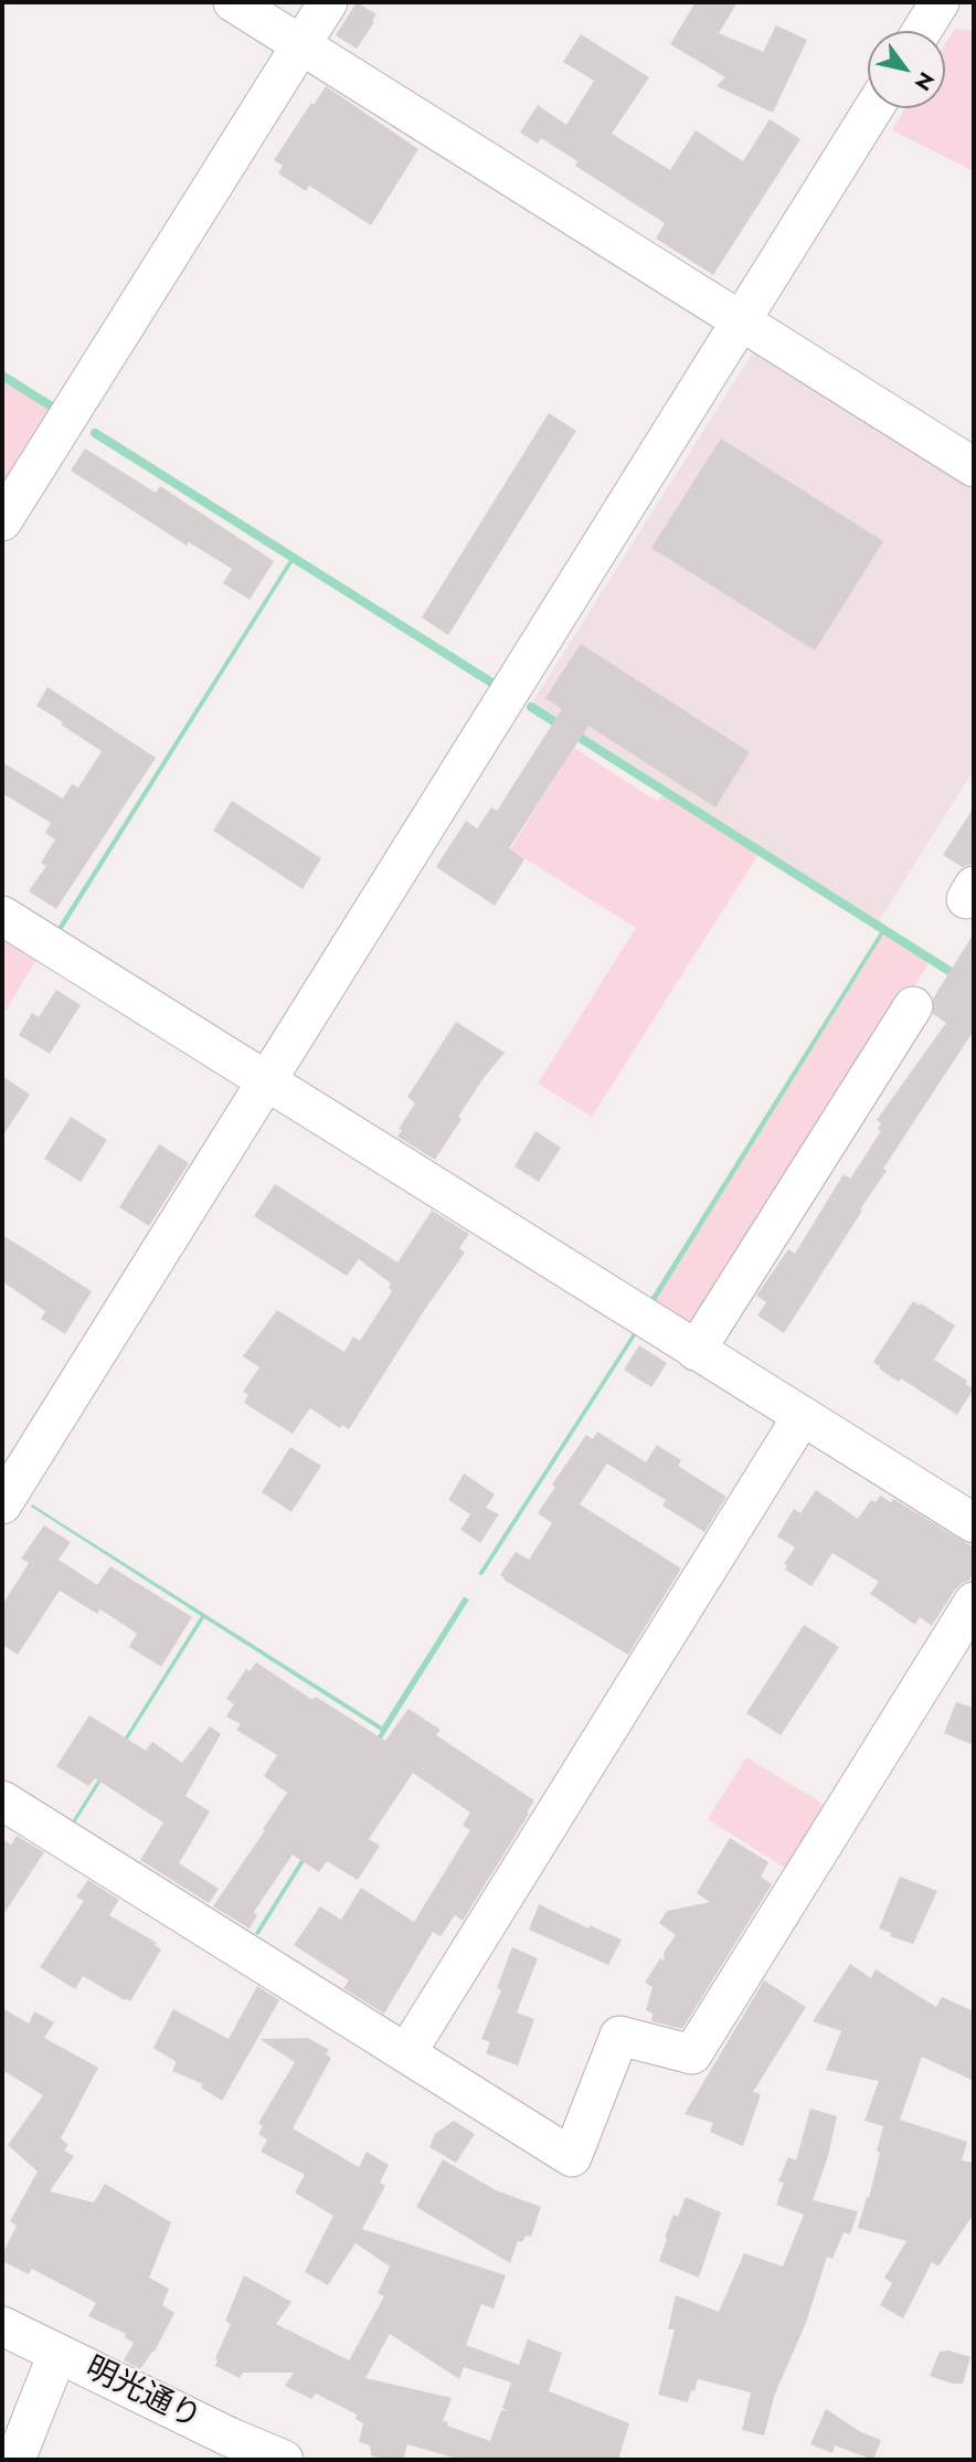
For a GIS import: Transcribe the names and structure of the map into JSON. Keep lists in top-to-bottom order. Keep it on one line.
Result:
{"streets":{"street":["明光通り"]},"north":"bottom right"}
